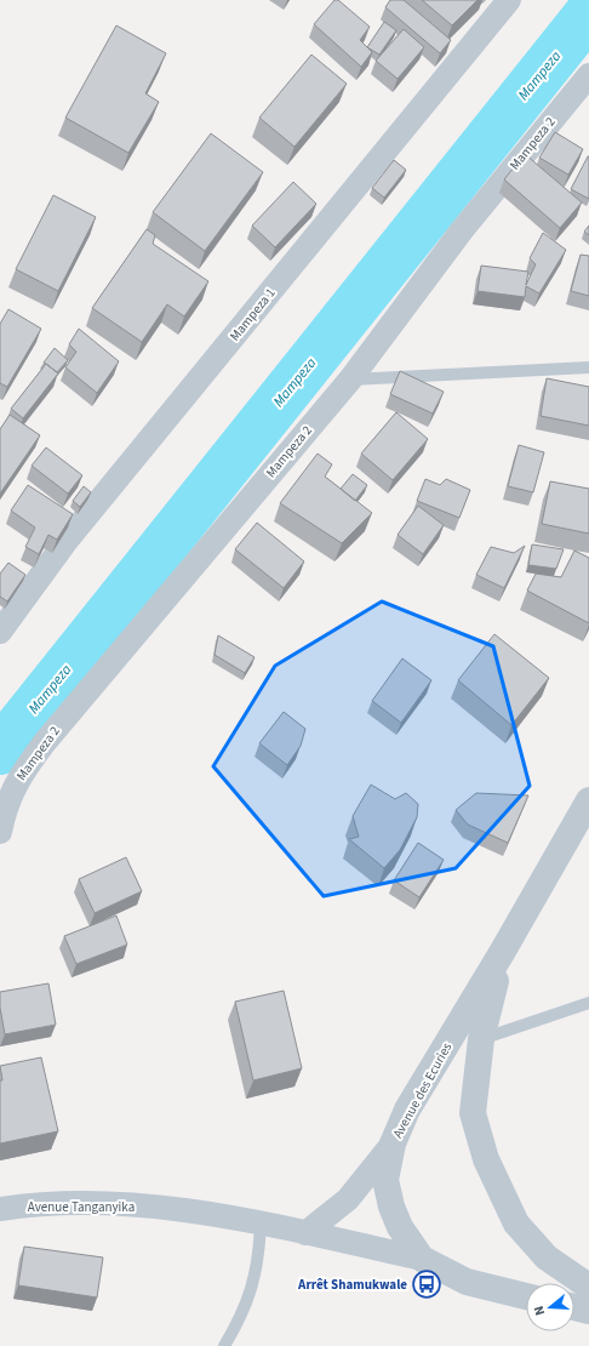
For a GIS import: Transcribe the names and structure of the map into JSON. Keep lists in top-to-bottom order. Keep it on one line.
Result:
{"streets":{"street":["Mampeza 2","Mampeza 1","Avenue des Ecuries","Avenue Tanganyika"]},"crossings":[["Avenue des Ecuries","Avenue Tanganyika"]],"water":["Mampeza"],"places":{"bus stop":["Arrêt Shamukwale"]},"north":"left"}
